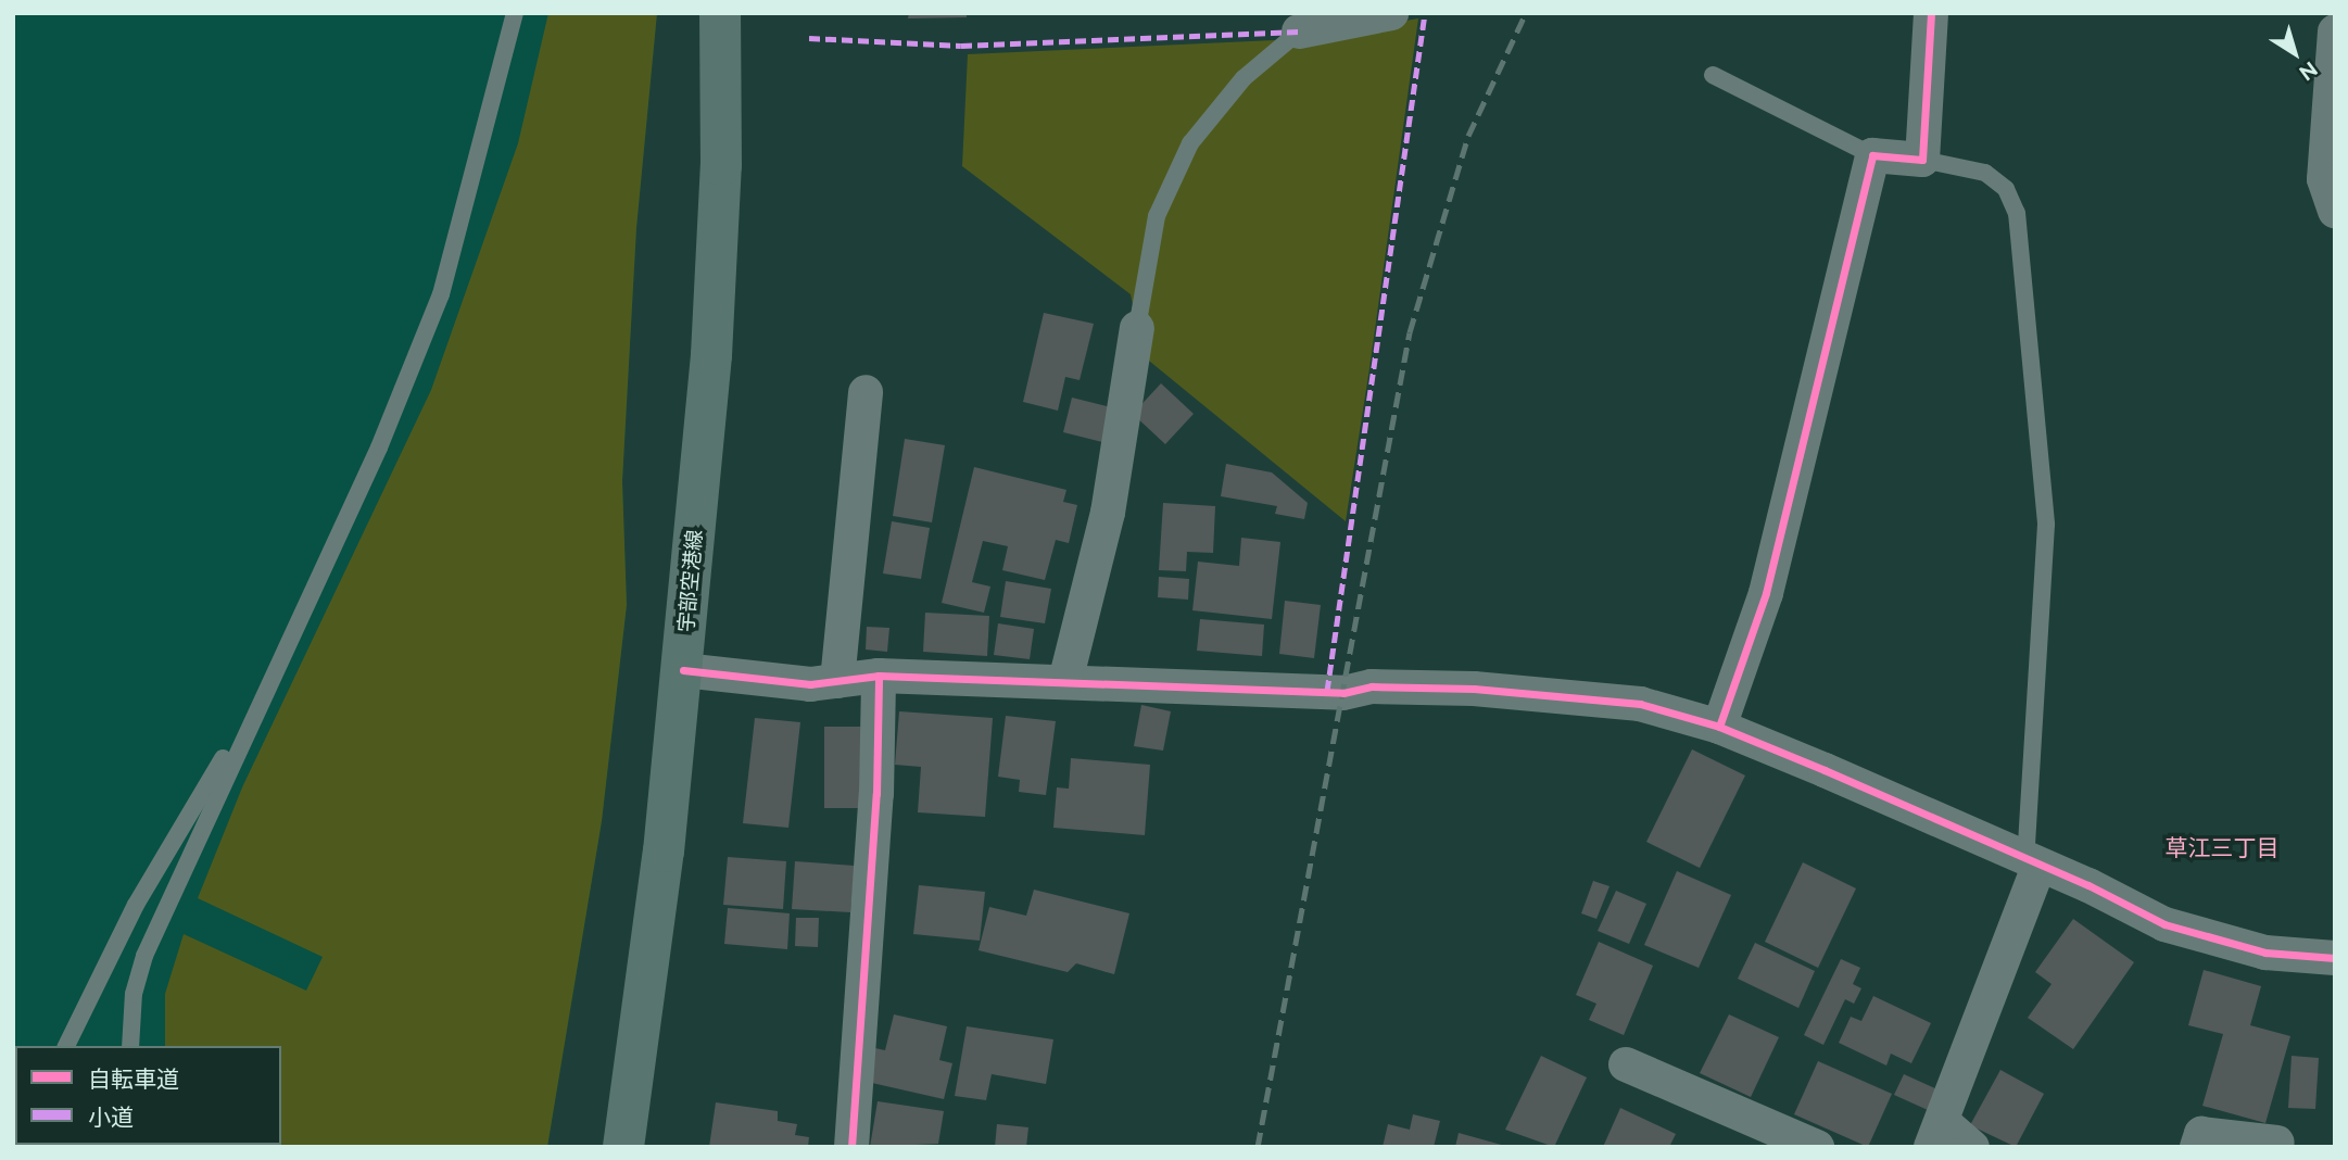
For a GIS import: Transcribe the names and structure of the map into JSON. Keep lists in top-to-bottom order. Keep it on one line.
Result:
{"streets":{"main road":["宇部空港線"]},"districts":["草江三丁目"],"legend":["自転車道","小道"],"north":"bottom right"}
